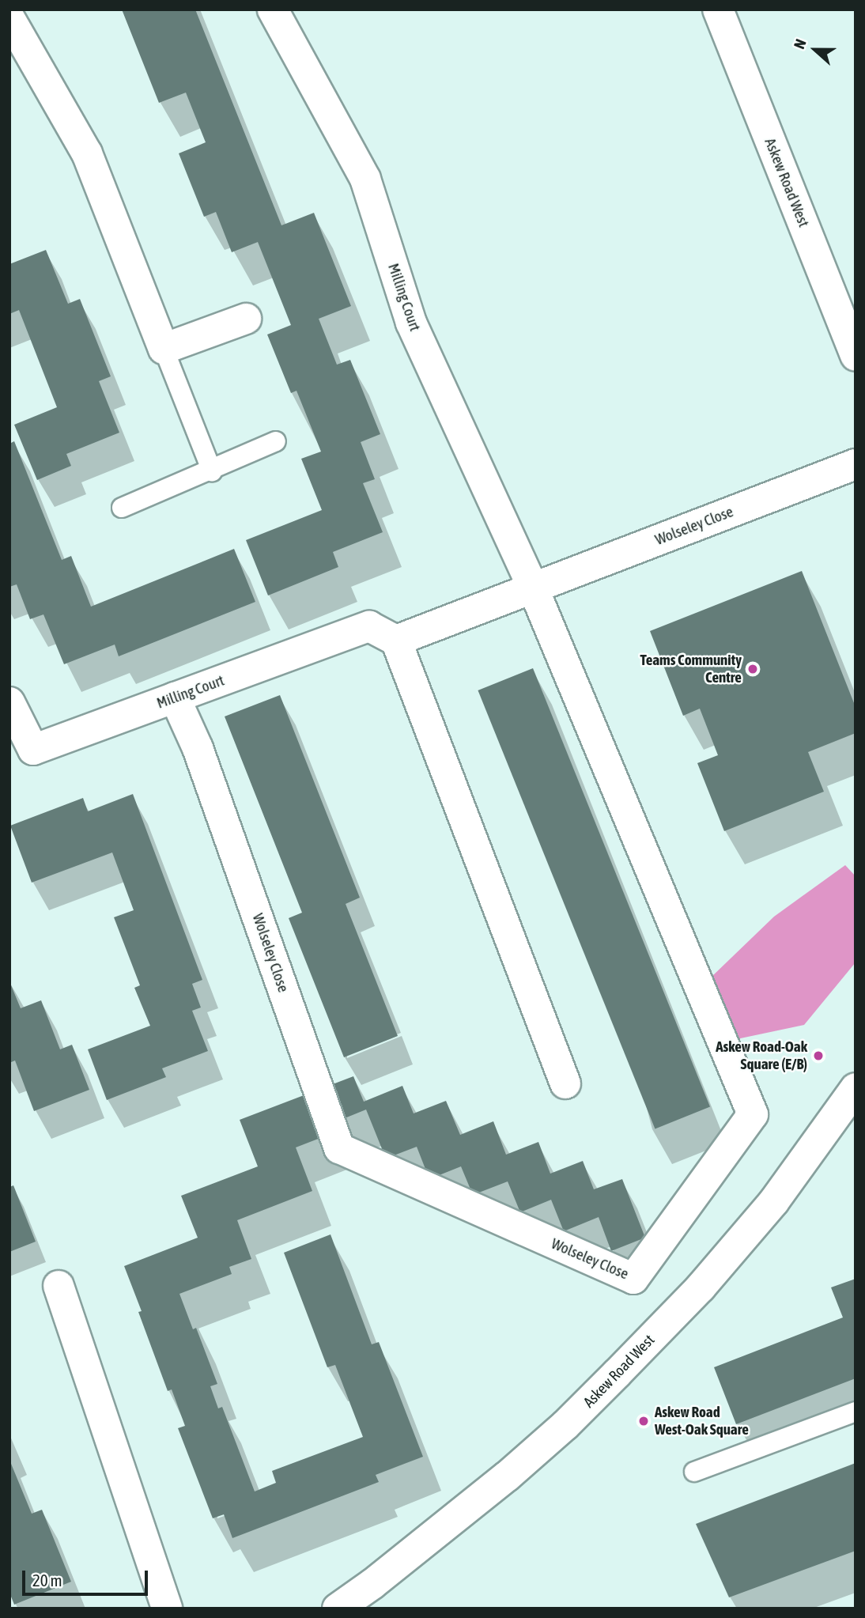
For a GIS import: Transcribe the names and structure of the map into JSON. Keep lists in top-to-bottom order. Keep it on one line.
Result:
{"streets":{"street":["Askew Road West","Milling Court","Wolseley Close"]},"crossings":[["Milling Court","Wolseley Close"]],"places":["Teams Community Centre","Askew Road-Oak Square (E/B)","Askew Road West-Oak Square"],"scale_bar":"20 m","north":"left"}
